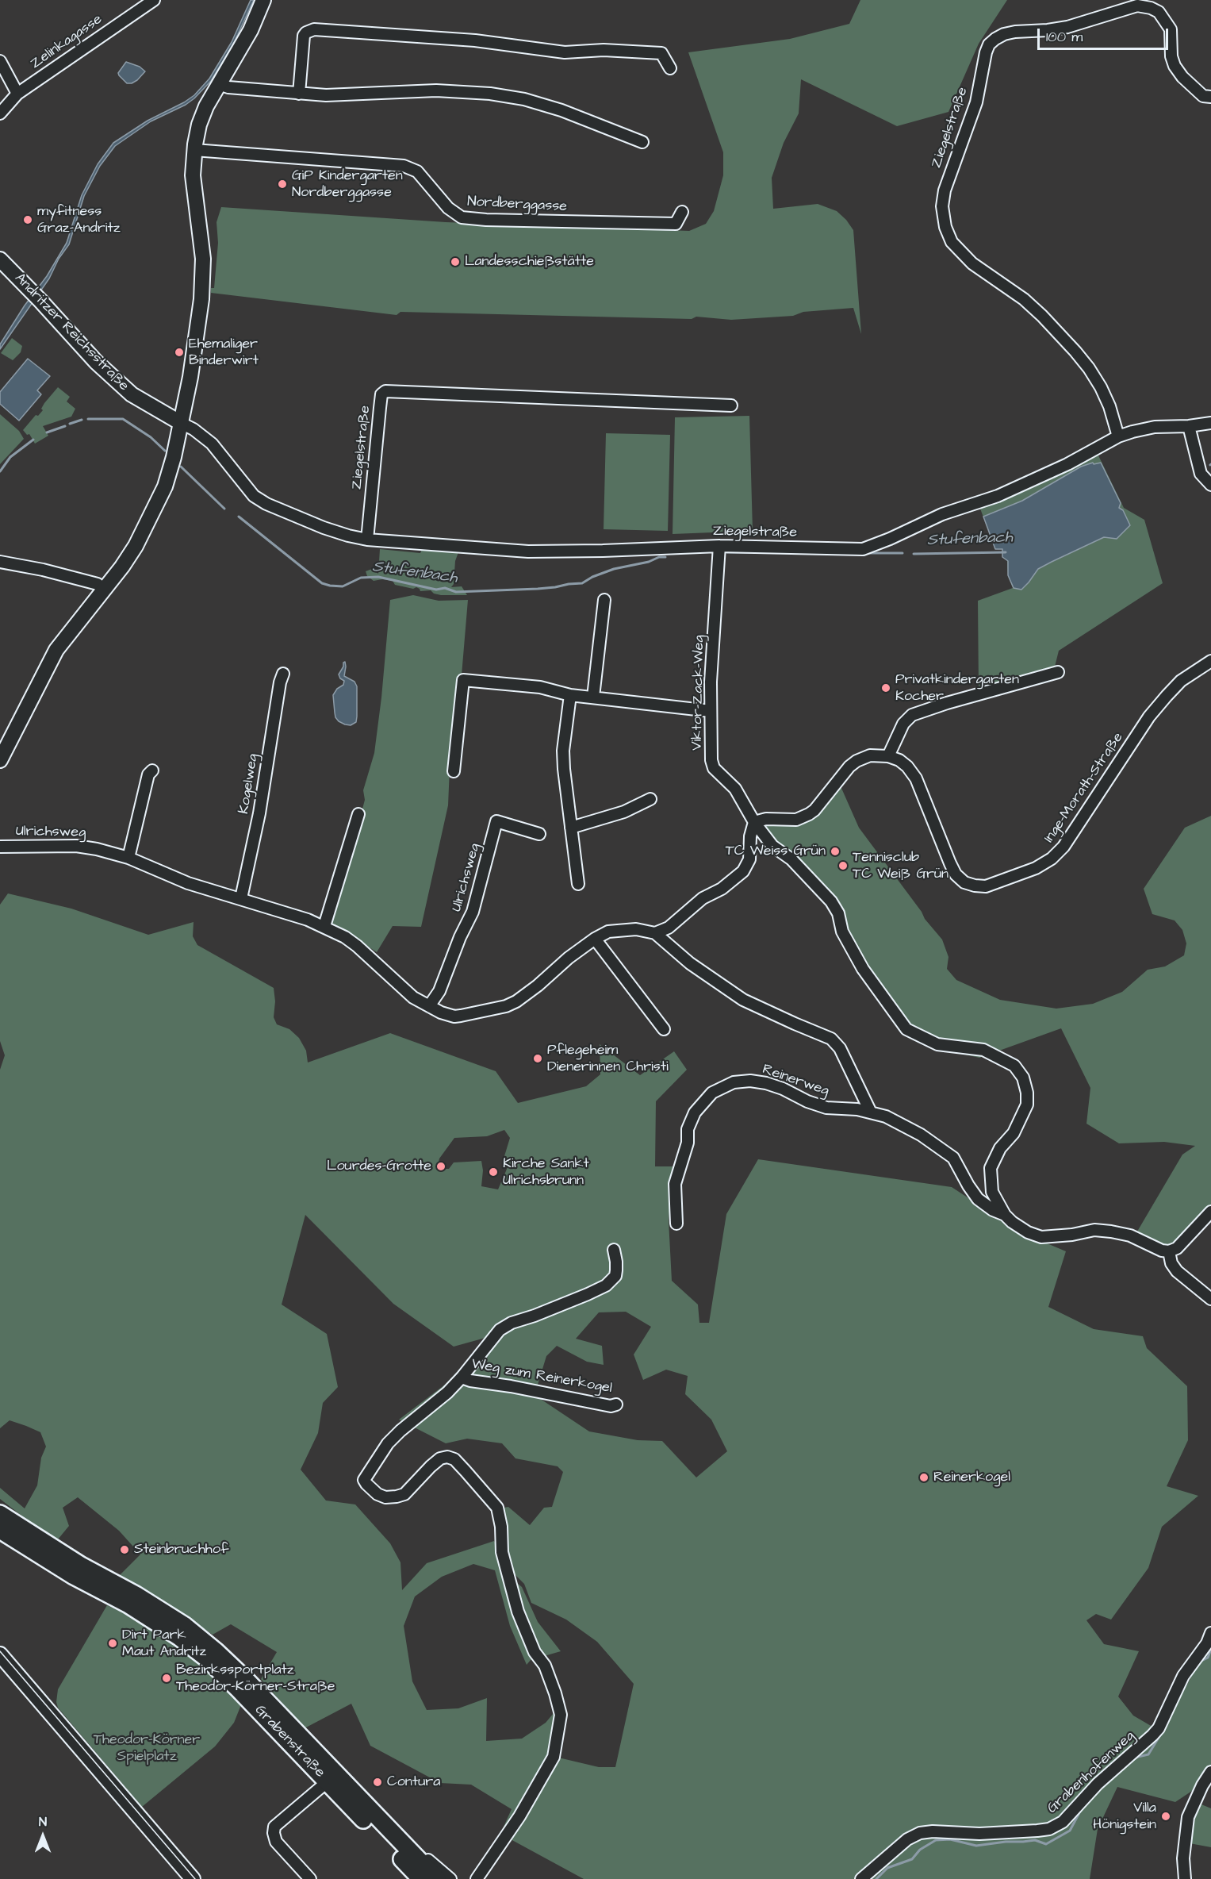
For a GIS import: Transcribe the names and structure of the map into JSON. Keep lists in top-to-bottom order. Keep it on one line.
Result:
{"streets":{"main road":["Andritzer Reichsstraße","Grabenstraße"],"street":["Zelinkagasse","Ziegelstraße","Nordberggasse","Viktor-Zack-Weg","Kogelweg","Inge-Morath-Straße","Ulrichsweg","Reinerweg","Weg zum Reinerkogel","Grabenhofenweg"]},"crossings":[["Ziegelstraße","Andritzer Reichsstraße"],["Ziegelstraße","Viktor-Zack-Weg"],["Viktor-Zack-Weg","Reinerweg"],["Kogelweg","Ulrichsweg"]],"water":["Stufenbach"],"parks":["Theodor-Körner Spielplatz"],"places":["GiP Kindergarten Nordberggasse","myfitness Graz-Andritz","Landesschießstätte","Ehemaliger Binderwirt","Privatkindergarten Kocher","TC Weiss Grün","Tennisclub TC Weiß Grün","Pflegeheim Dienerinnen Christi","Lourdes-Grotte","Kirche Sankt Ulrichsbrunn","Reinerkogel","Steinbruchhof","Dirt Park Maut Andritz","Bezirkssportplatz Theodor-Körner-Straße","Contura","Villa Hönigstein"],"scale_bar":"100 m","north":"top"}
